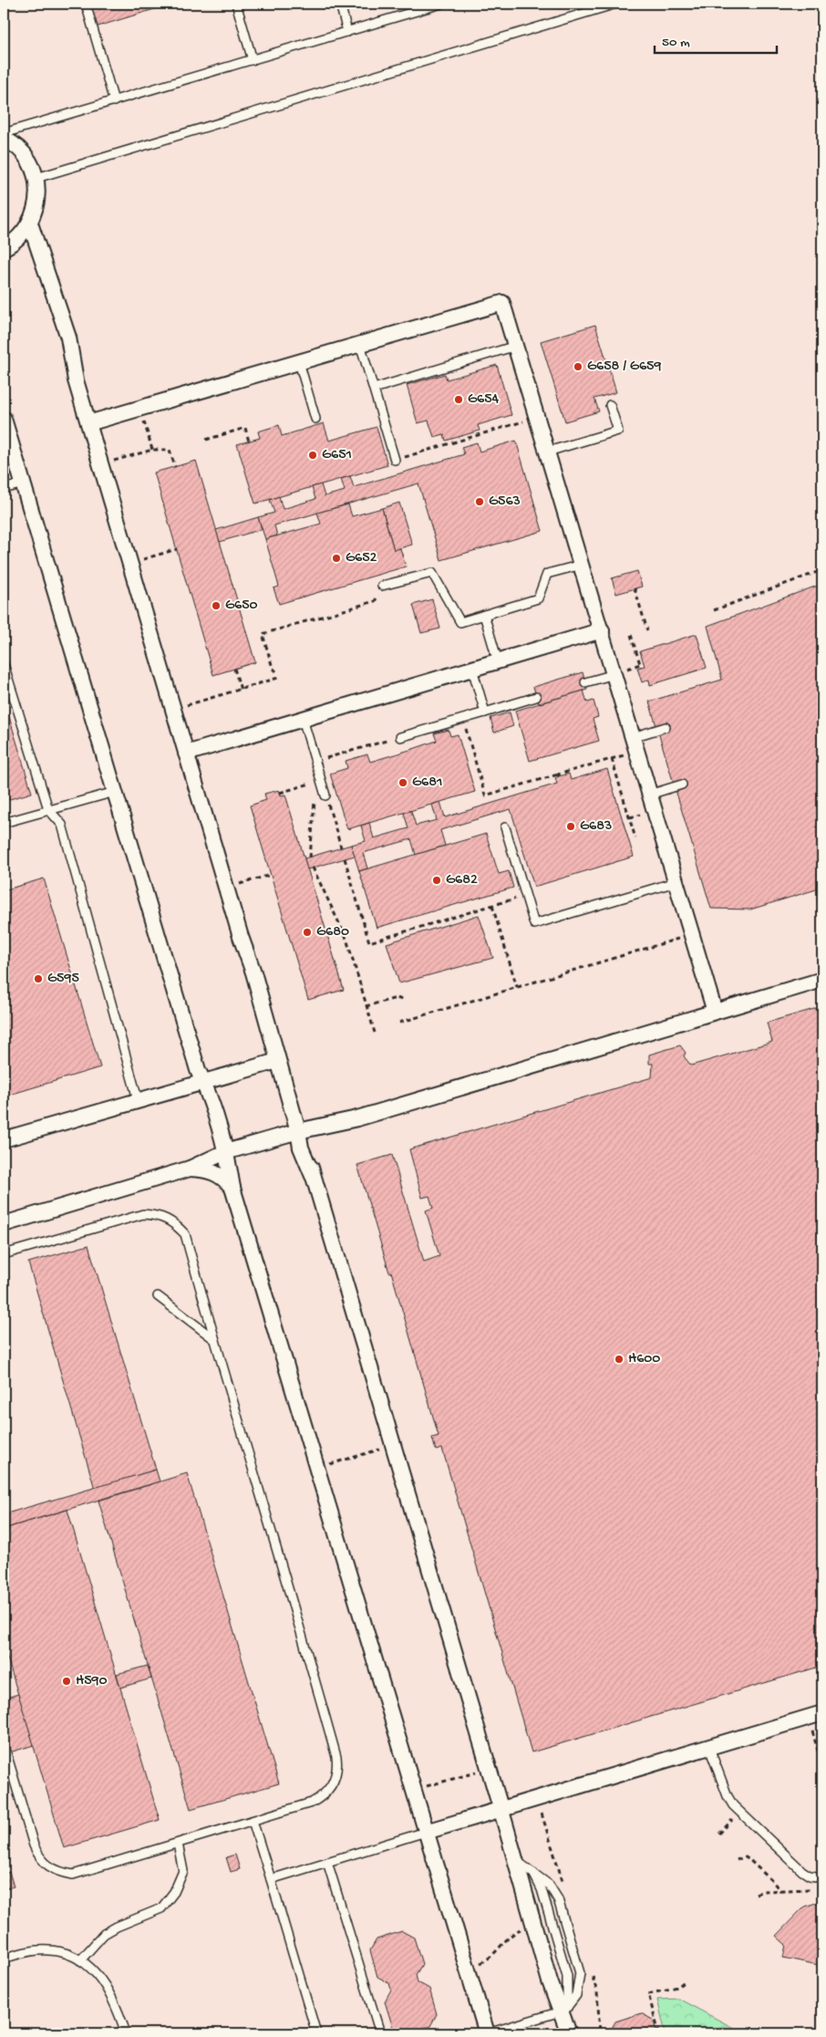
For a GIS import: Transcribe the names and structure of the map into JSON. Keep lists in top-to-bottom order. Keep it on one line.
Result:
{"places":["G658 / G659","G654","G651","G563","G652","G650","G681","G683","G682","G680","G595","H600","H590"],"scale_bar":"50 m"}
